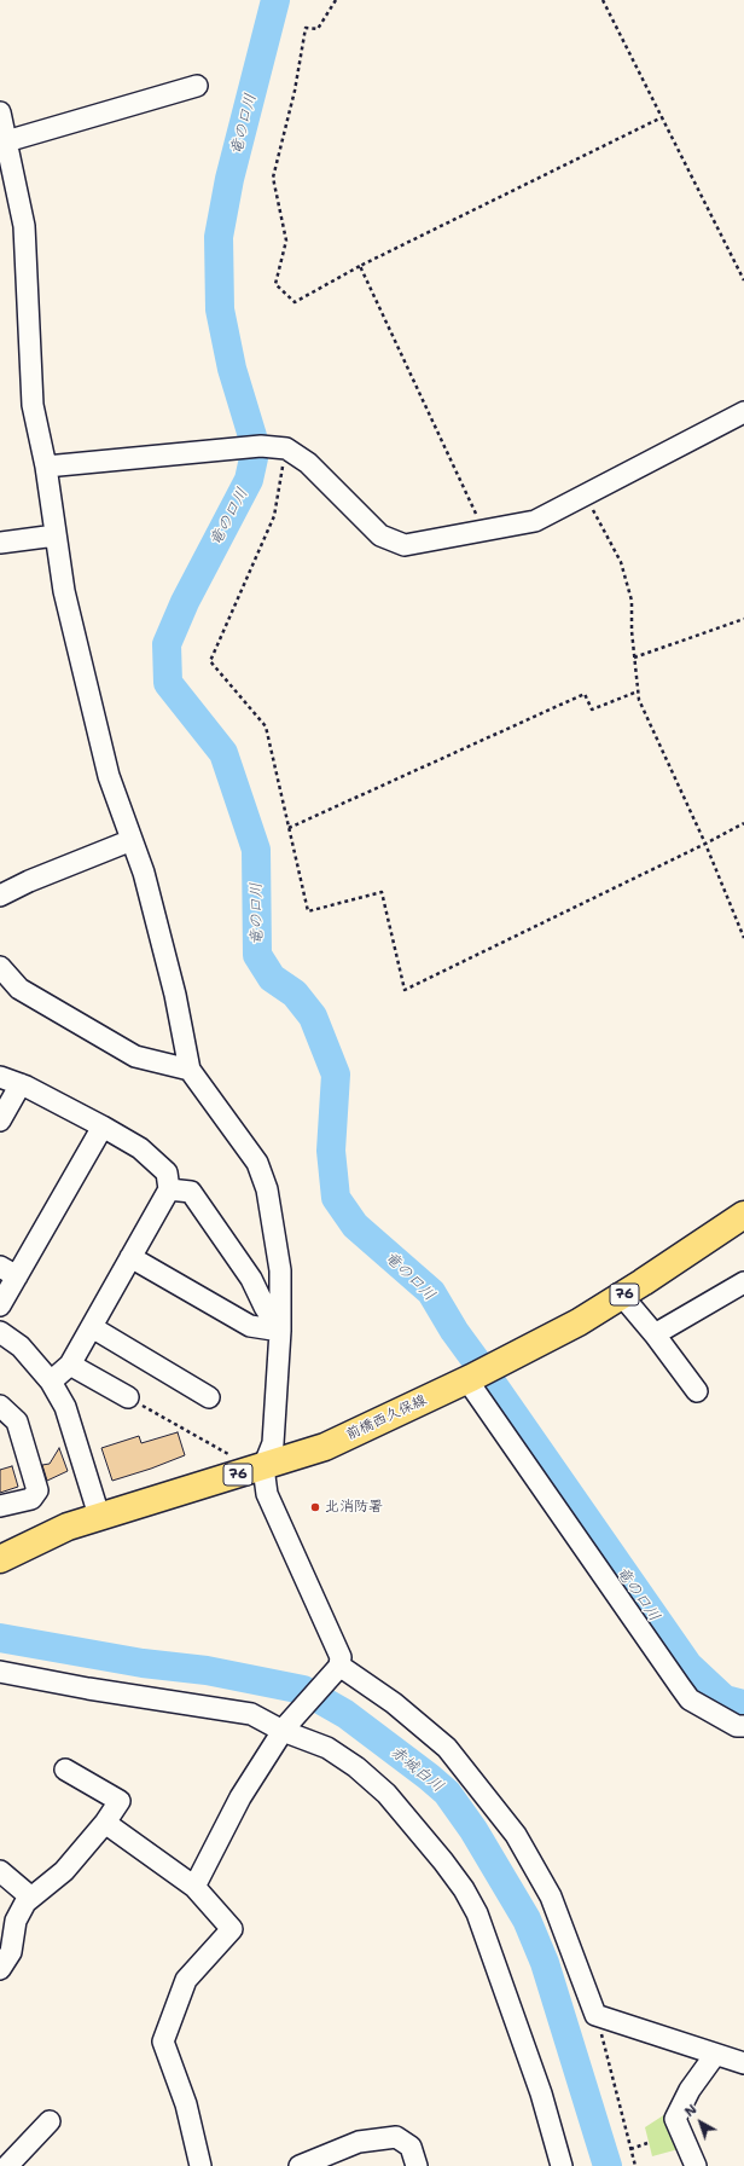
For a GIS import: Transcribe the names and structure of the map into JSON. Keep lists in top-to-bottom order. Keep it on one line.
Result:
{"streets":{"main road":["76","前橋西久保線"]},"water":["竜の口川","赤城白川"],"places":["北消防署"],"north":"top left"}
